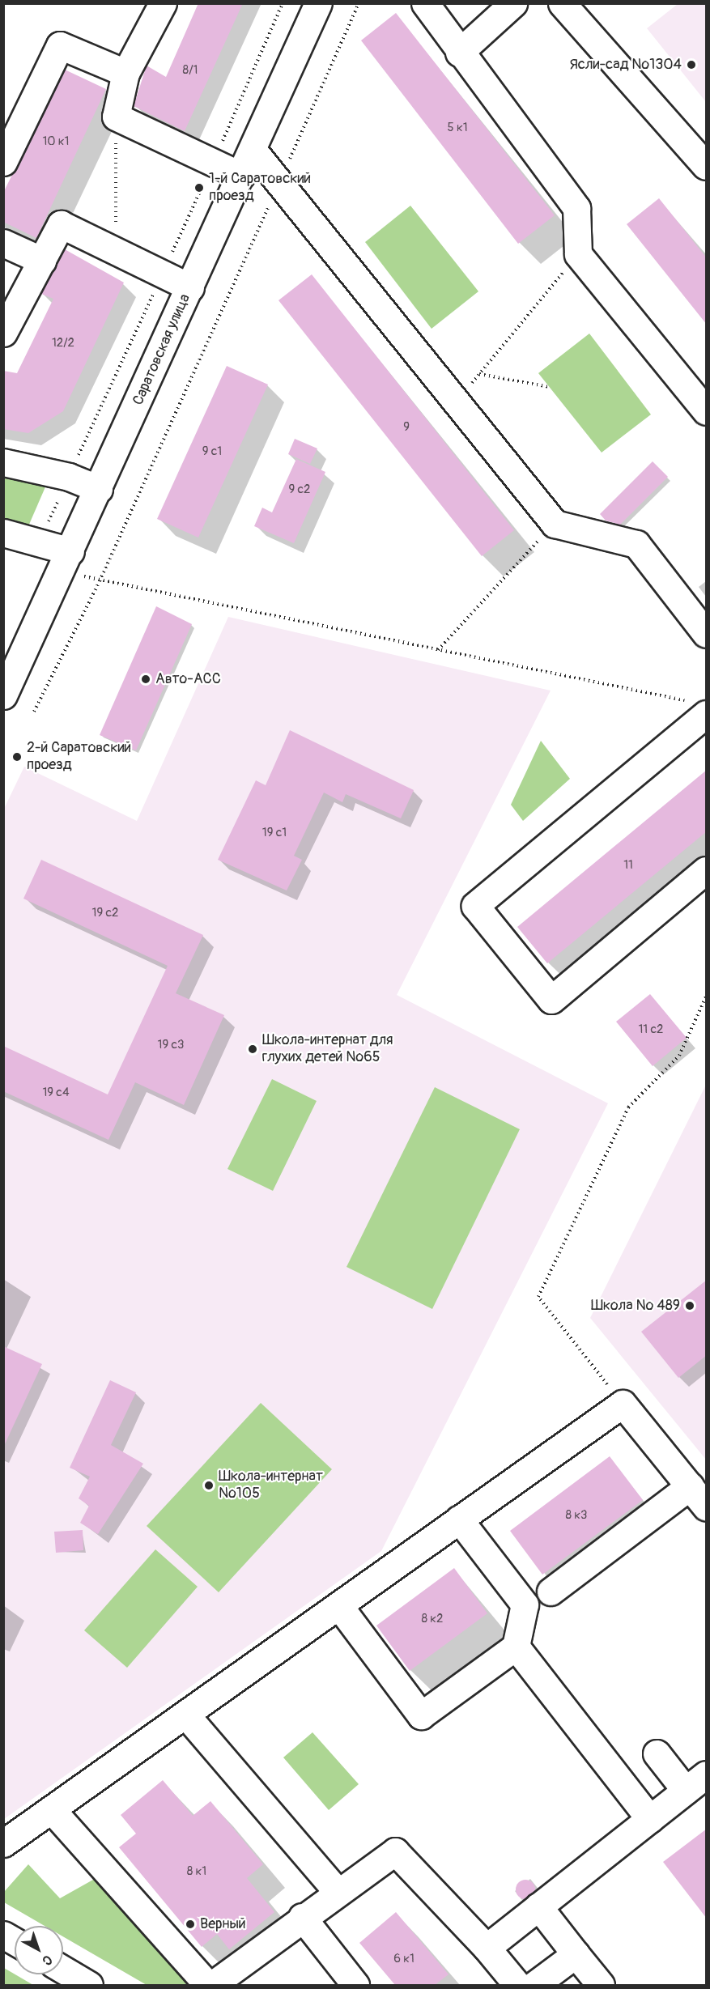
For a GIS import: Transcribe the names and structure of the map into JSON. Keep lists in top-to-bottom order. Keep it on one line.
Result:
{"streets":{"street":["Саратовская улица"]},"places":["Ясли-сад №1304","1-й Саратовский проезд","Авто-АСС","2-й Саратовский проезд","Школа-интернат для глухих детей №65","Школа № 489","Школа-интернат №105","Верный"],"house_numbers":["8/1","5 к1","10 к1","12/2","9","9 с1","9 с2","19 с1","11","19 с2","11 с2","19 с3","19 с4","8 к3","8 к2","8 к1","6 к1"],"north":"bottom right"}
